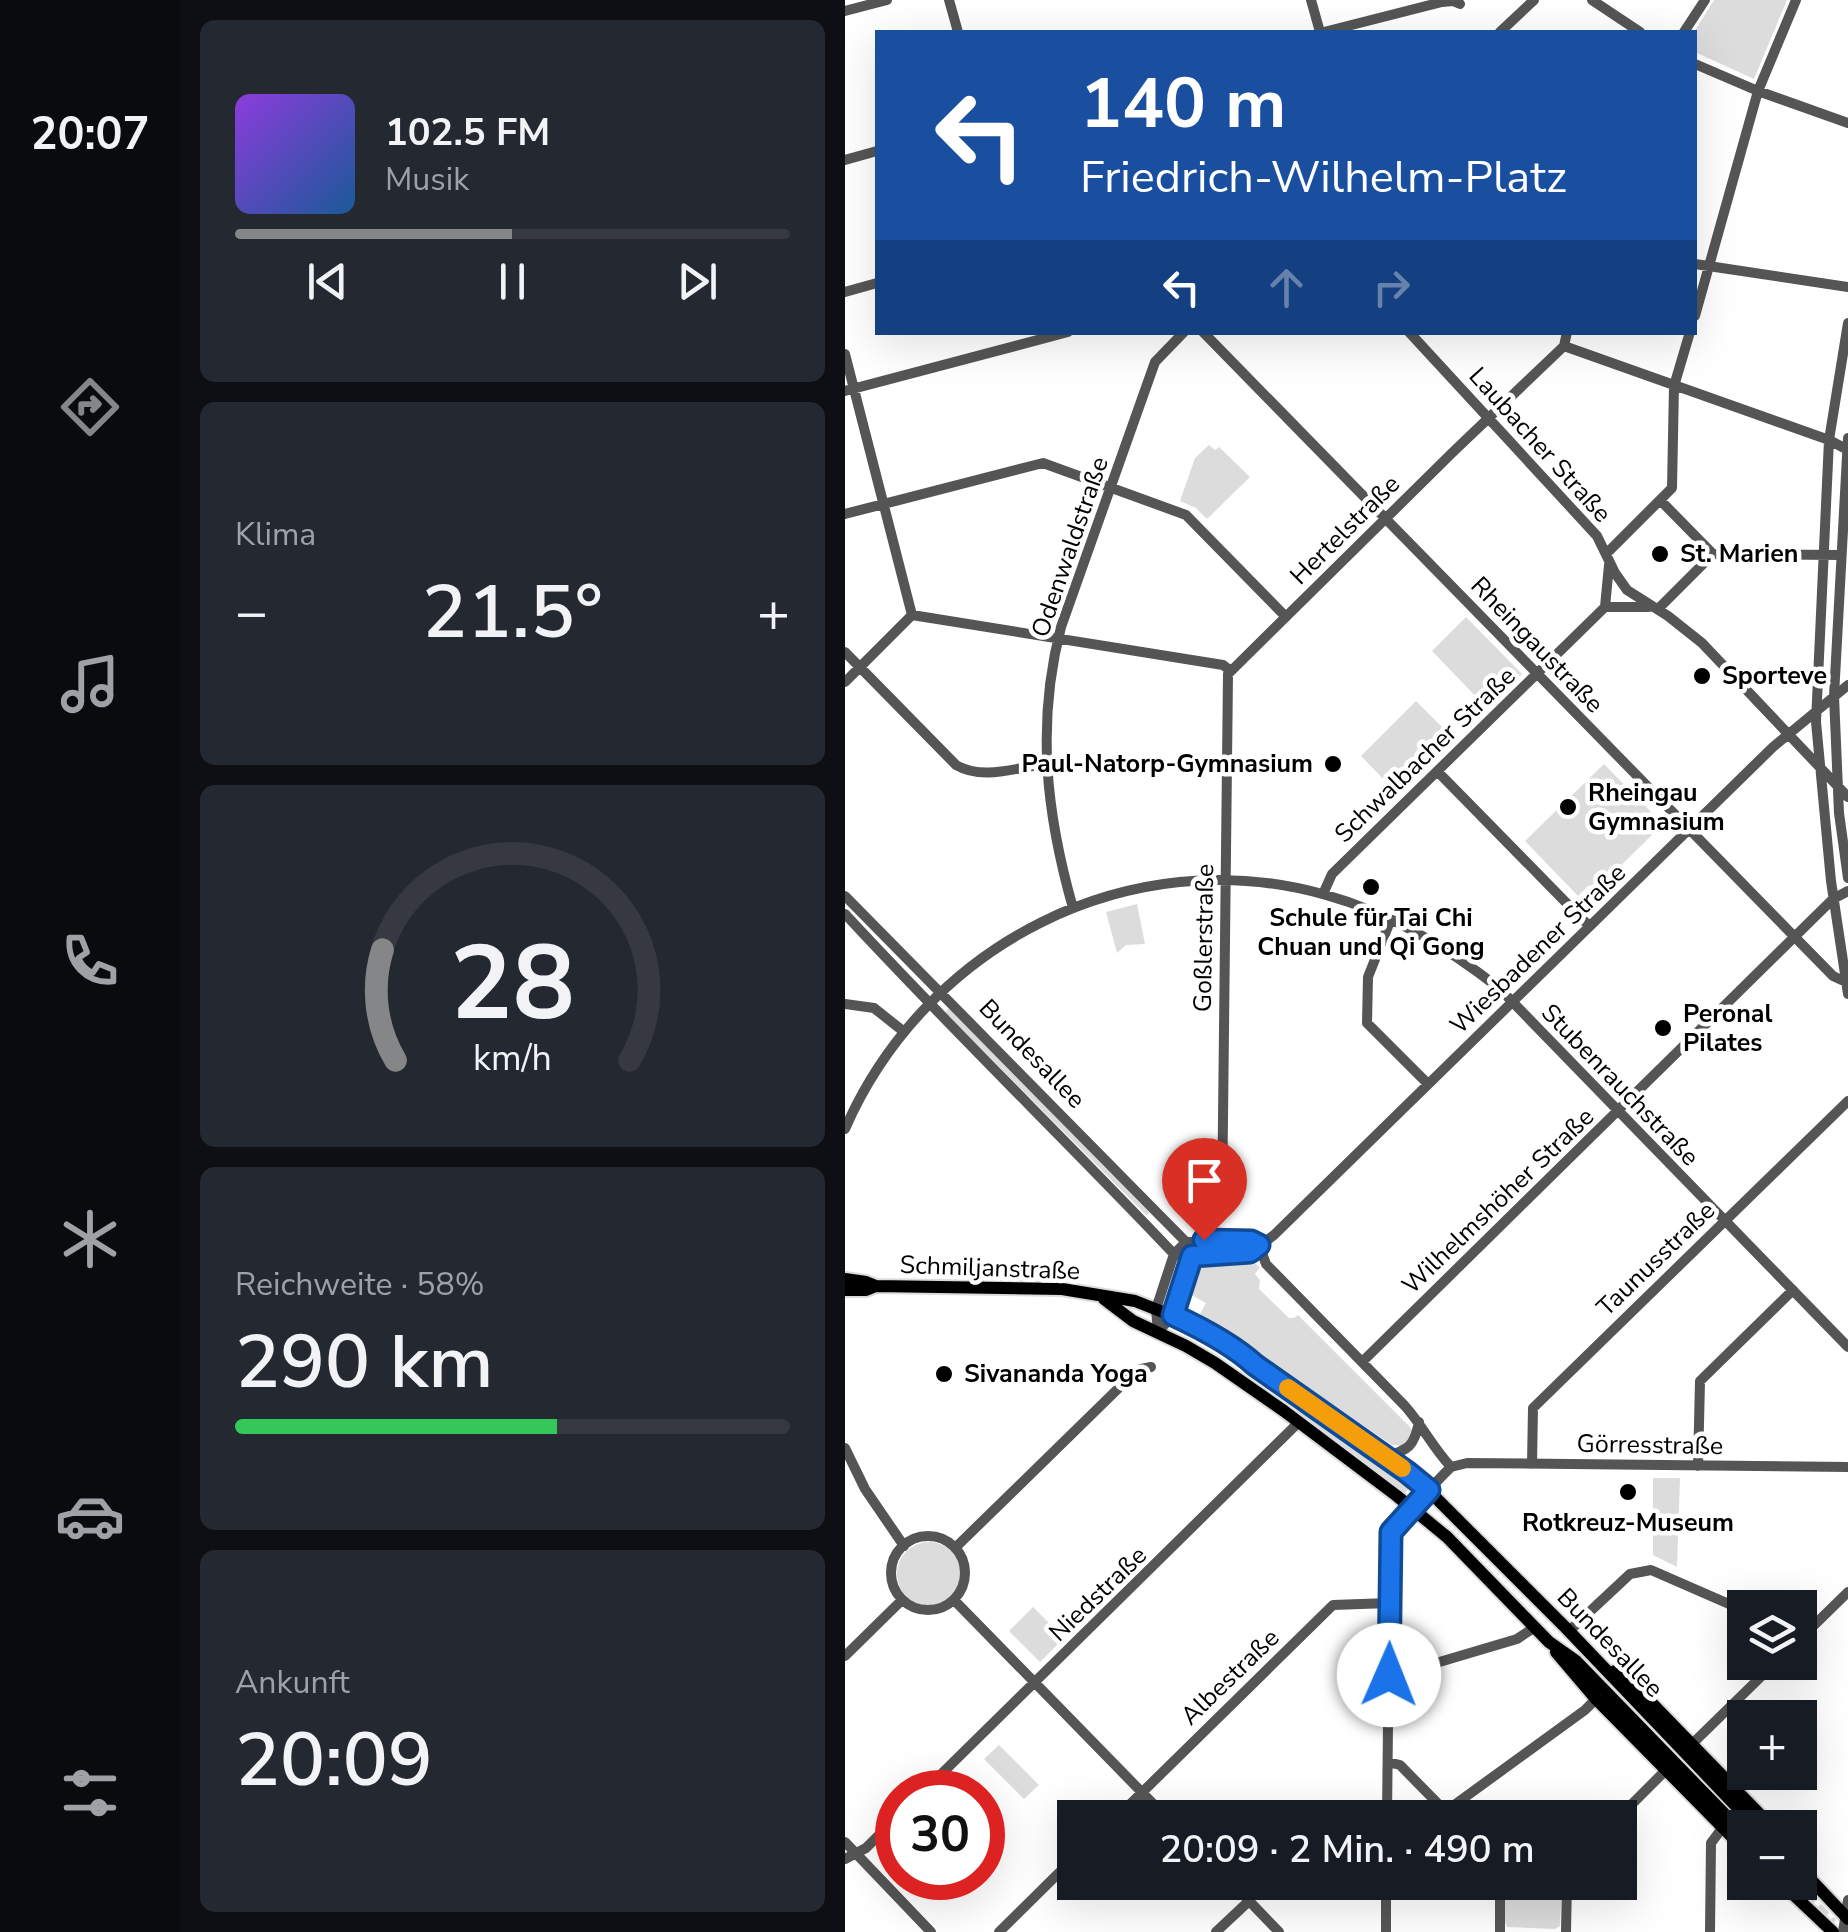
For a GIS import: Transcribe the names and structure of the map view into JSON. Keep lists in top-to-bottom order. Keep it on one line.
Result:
{"streets":{"main road":["Bundesallee","Schmiljanstraße"],"street":["Laubacher Straße","Hertelstraße","Odenwaldstraße","Rheingaustraße","Schwalbacher Straße","Goßlerstraße","Wiesbadener Straße","Stubenrauchstraße","Wilhelmshöher Straße","Taunusstraße","Görresstraße","Niedstraße","Albestraße"]},"crossings":[["Laubacher Straße","Hertelstraße"],["Laubacher Straße","Wiesbadener Straße"],["Hertelstraße","Rheingaustraße"],["Hertelstraße","Goßlerstraße"],["Odenwaldstraße","Stubenrauchstraße"],["Rheingaustraße","Schwalbacher Straße"],["Rheingaustraße","Wiesbadener Straße"],["Rheingaustraße","Wilhelmshöher Straße"],["Schwalbacher Straße","Stubenrauchstraße"],["Goßlerstraße","Stubenrauchstraße"],["Wiesbadener Straße","Stubenrauchstraße"],["Bundesallee","Stubenrauchstraße"],["Bundesallee","Schmiljanstraße"],["Bundesallee","Niedstraße"],["Stubenrauchstraße","Wilhelmshöher Straße"],["Stubenrauchstraße","Taunusstraße"],["Taunusstraße","Görresstraße"],["Schmiljanstraße","Niedstraße"]],"places":["St. Marien","Sporteve","Paul-Natorp-Gymnasium","Rheingau Gymnasium","Schule für Tai Chi Chuan und Qi Gong","Peronal Pilates","Sivananda Yoga","Rotkreuz-Museum"],"page":{"tabs":"20:07","turn":["140 m","Friedrich-Wilhelm-Platz"],"song":["102.5 FM","Musik"],"tile":["Klima",["Reichweite · 58%","290 km"],["Ankunft","20:09"]],"heat":["−","21.5°","+"],"map_buttons":["+","−"],"limit":"30","trip":"20:09 · 2 Min. · 490 m","gauge":["28","km/h"]}}
